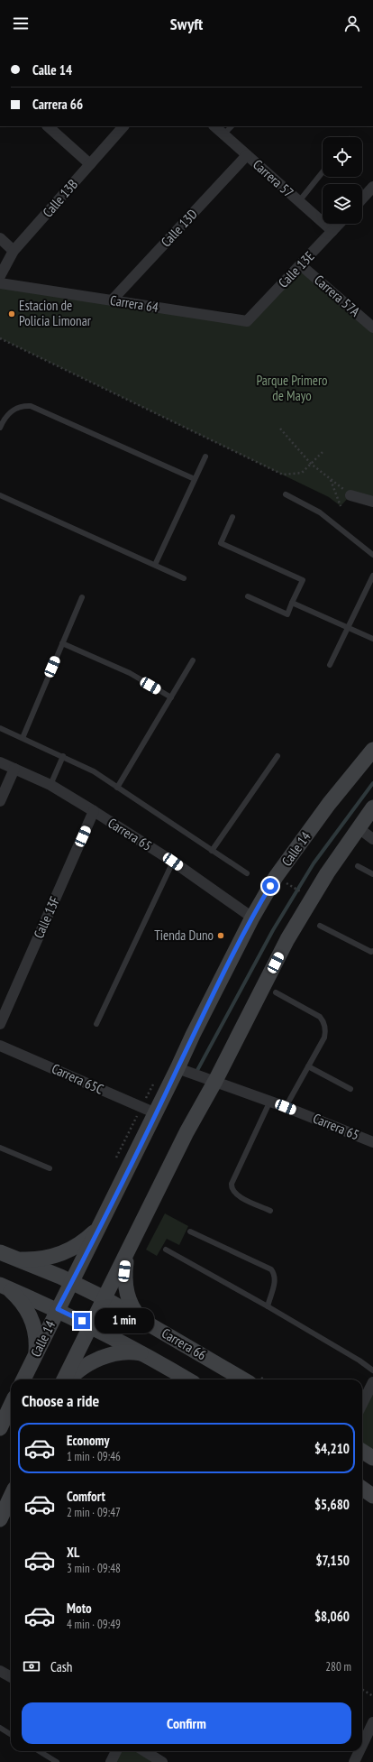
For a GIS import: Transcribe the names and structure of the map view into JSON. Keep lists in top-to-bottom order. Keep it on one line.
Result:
{"streets":{"street":["Carrera 57","Calle 13B","Calle 13D","Calle 13E","Carrera 57A","Carrera 64","Carrera 65","Calle 14","Calle 13F","Carrera 65C","Carrera 66"]},"crossings":[["Carrera 57","Calle 13D"],["Carrera 57","Calle 13E"],["Calle 13D","Carrera 64"],["Calle 13E","Carrera 57A"],["Calle 13E","Carrera 64"],["Carrera 65","Calle 14"],["Carrera 65","Calle 13F"],["Calle 14","Carrera 65C"],["Calle 14","Carrera 66"]],"parks":["Parque Primero de Mayo"],"places":["Estacion de Policia Limonar","Tienda Duno"],"page":{"header":"Swyft","banner":["Calle 14","Carrera 66"],"bubble":"1 min","heading":"Choose a ride","list":[{"name":"Economy","note":"1 min · 09:46","value":"$4,210"},{"name":"Comfort","note":"2 min · 09:47","value":"$5,680"},{"name":"XL","note":"3 min · 09:48","value":"$7,150"},{"name":"Moto","note":"4 min · 09:49","value":"$8,060"}],"pay":["Cash","280 m"],"buttons":"Confirm"}}
